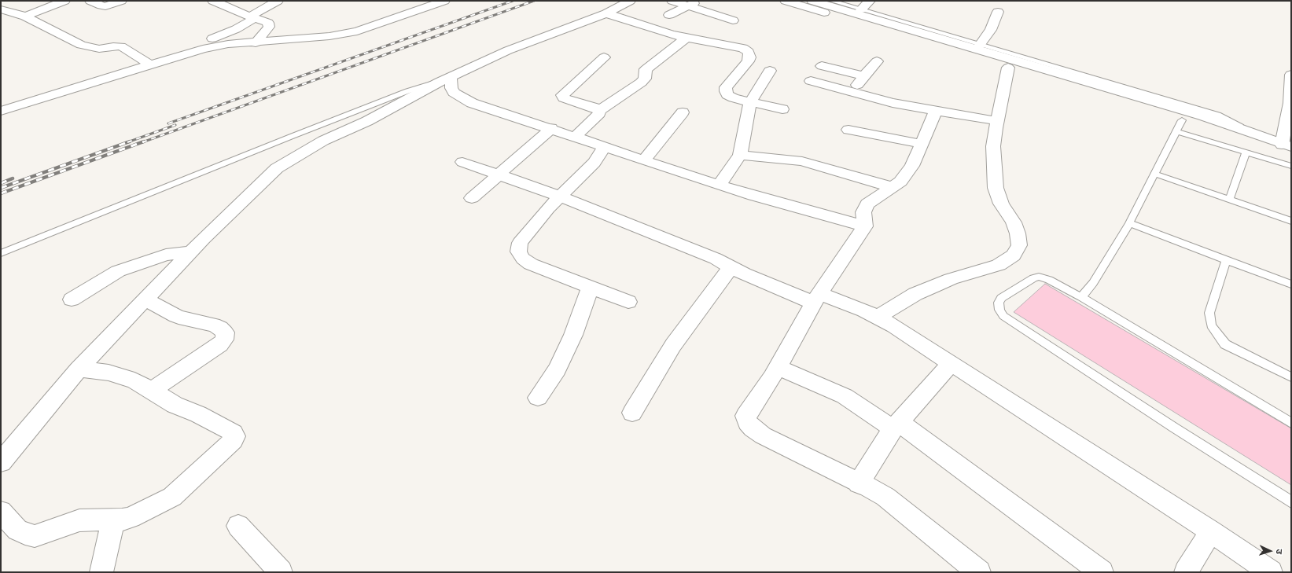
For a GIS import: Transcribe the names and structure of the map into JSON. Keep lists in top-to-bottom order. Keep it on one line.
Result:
{"north":"right"}
